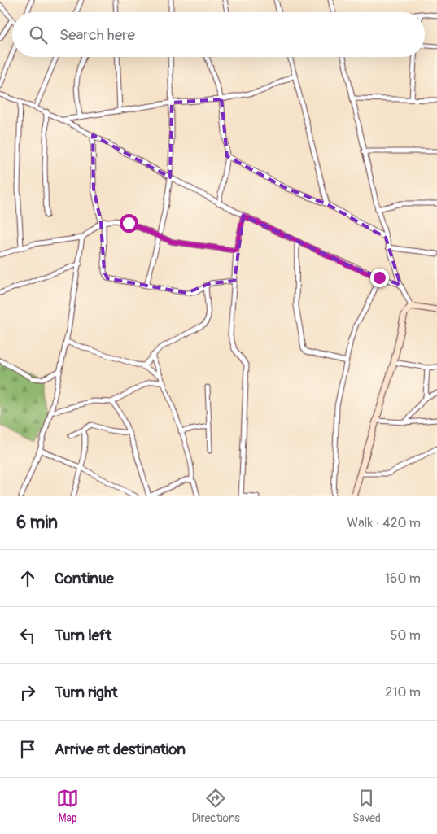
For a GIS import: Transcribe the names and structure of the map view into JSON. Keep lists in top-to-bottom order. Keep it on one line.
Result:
{"page":{"search":"Search here","heading":["6 min","Walk · 420 m"],"list":[["Continue","160 m"],["Turn left","50 m"],["Turn right","210 m"],"Arrive at destination"],"nav":["Map","Directions","Saved"]}}
